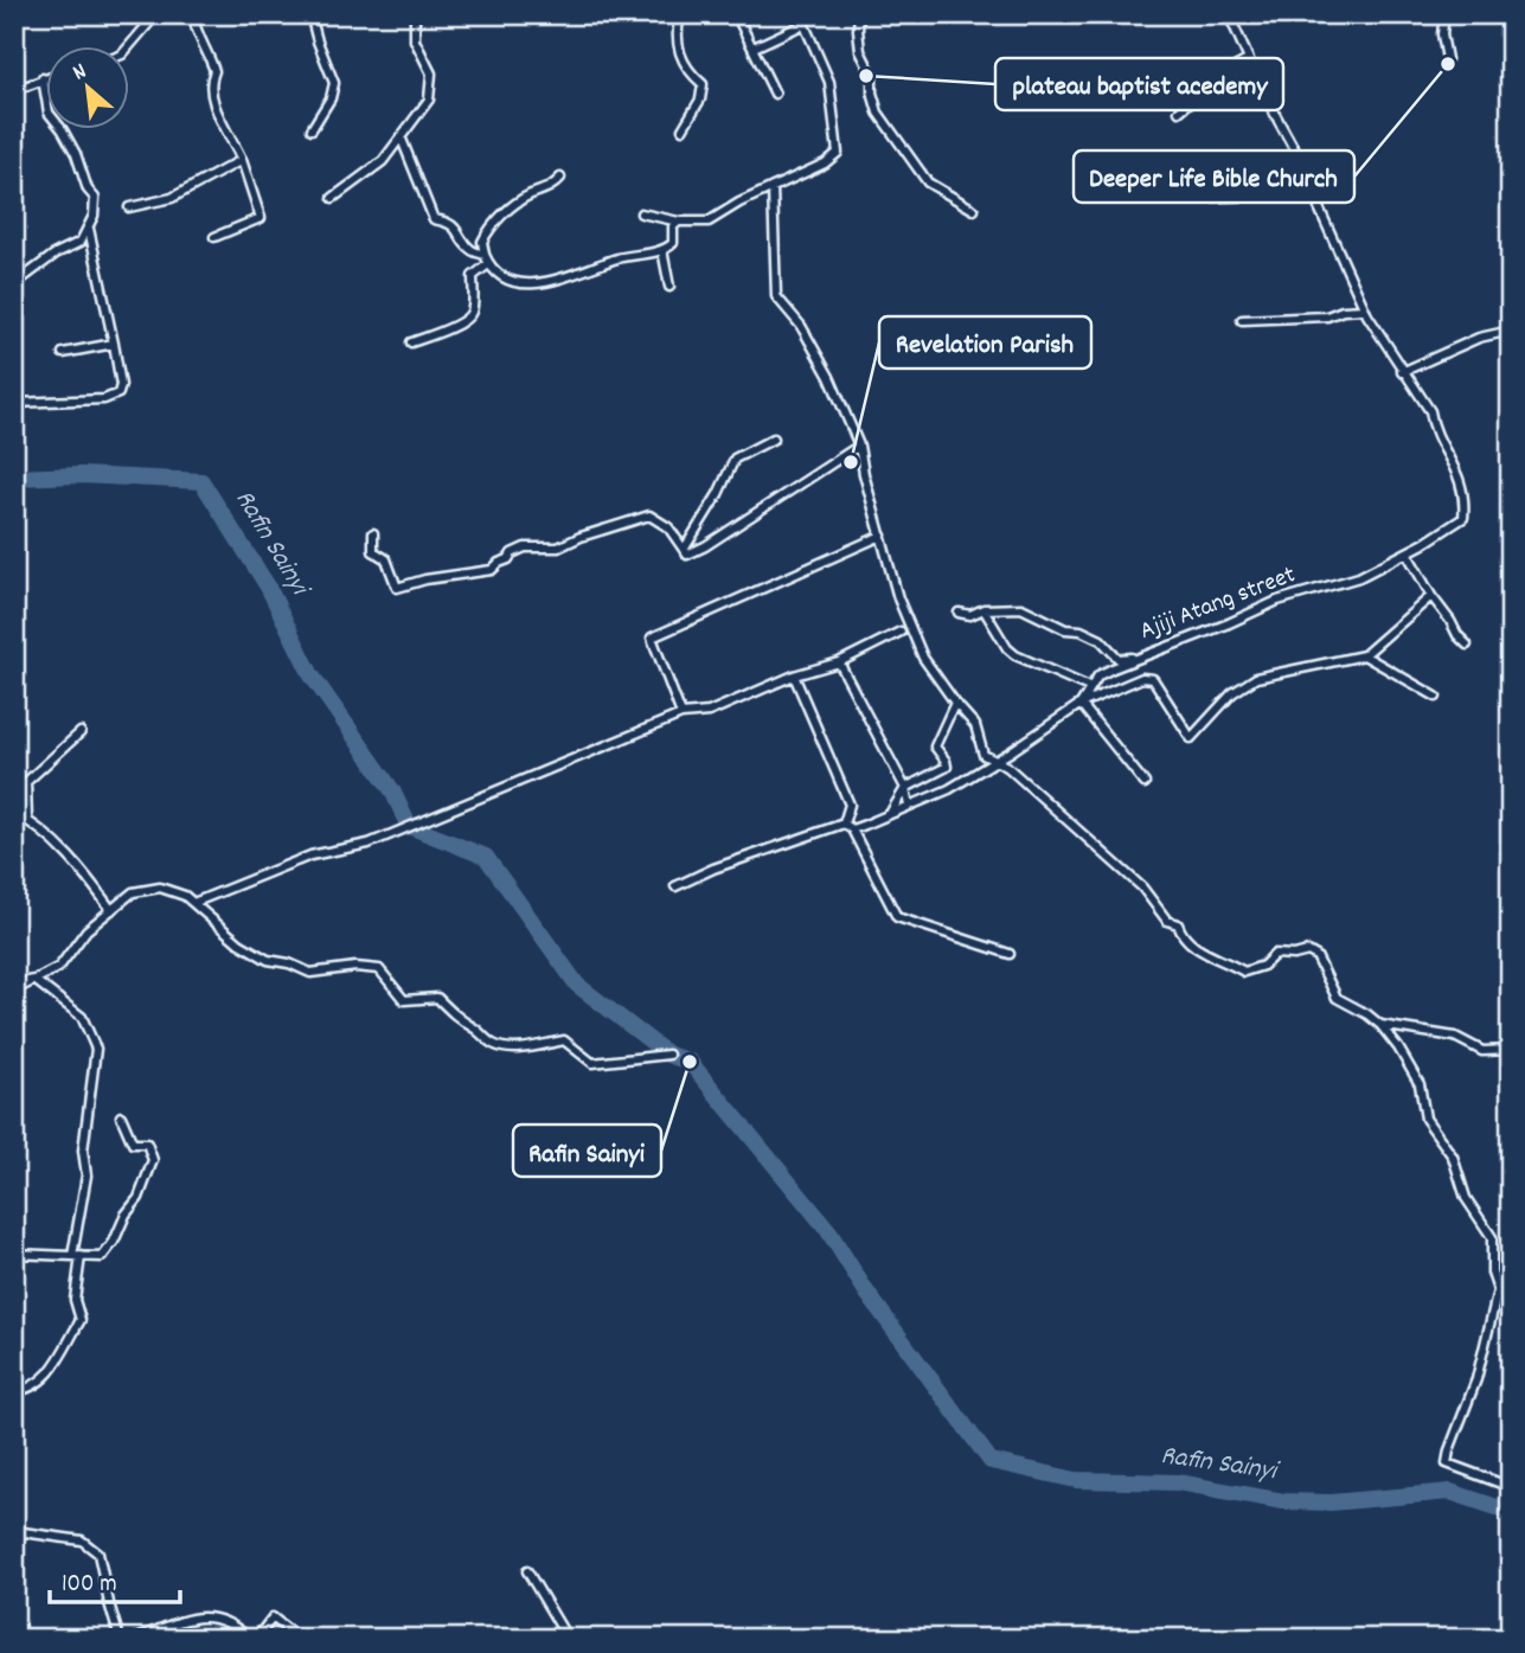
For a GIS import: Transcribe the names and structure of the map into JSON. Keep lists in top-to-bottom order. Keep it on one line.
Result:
{"streets":{"street":["Ajiji Atang street"]},"water":["Rafin Sainyi"],"places":["Deeper Life Bible Church","plateau baptist acedemy","Revelation Parish","Rafin Sainyi"],"scale_bar":"100 m","north":"top left"}
